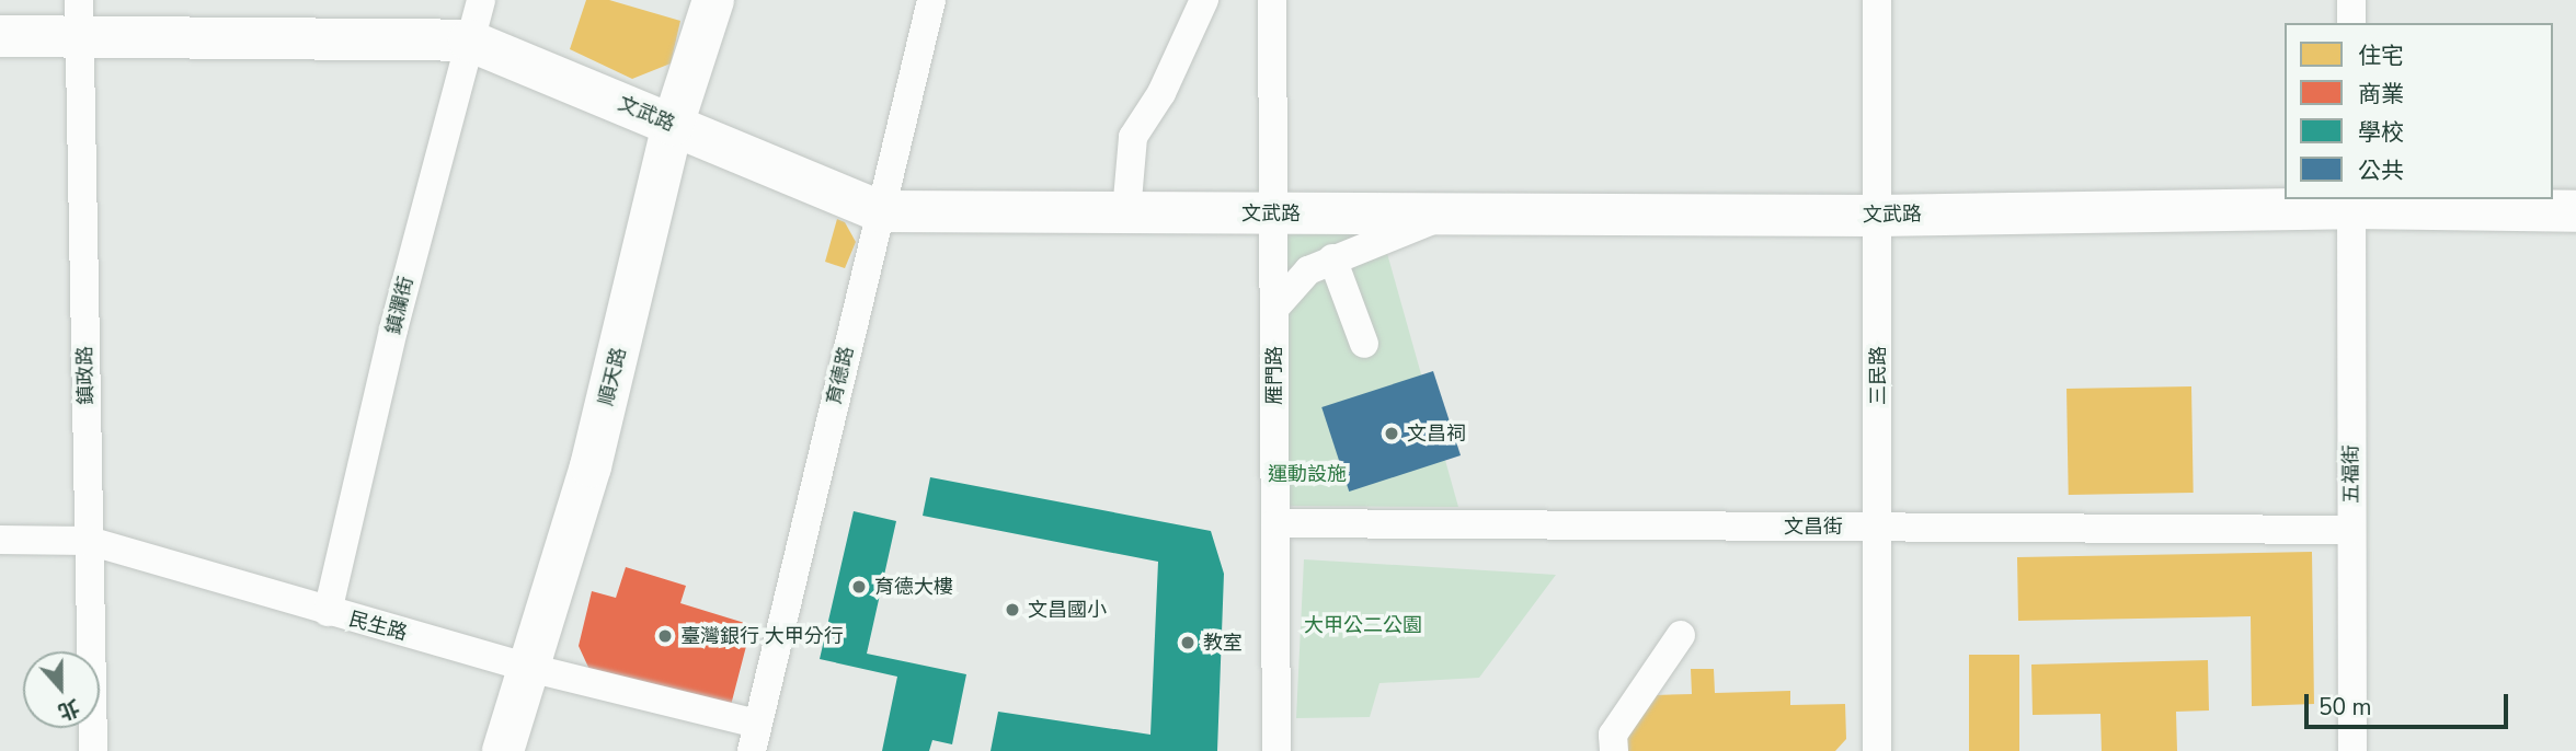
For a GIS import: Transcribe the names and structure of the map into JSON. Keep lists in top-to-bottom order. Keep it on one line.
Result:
{"streets":{"main road":["文武路","順天路"],"street":["鎮瀾街","鎮政路","育德路","雁門路","三民路","五福街","文昌街","民生路"]},"crossings":[["文武路","鎮瀾街"],["文武路","鎮政路"],["文武路","育德路"],["文武路","雁門路"],["文武路","三民路"],["文武路","順天路"],["文武路","五福街"],["鎮瀾街","民生路"],["鎮政路","民生路"],["育德路","民生路"],["雁門路","文昌街"],["三民路","文昌街"],["順天路","民生路"],["五福街","文昌街"]],"parks":["運動設施","大甲公二公園"],"places":["文昌祠","育德大樓","文昌國小","臺灣銀行 大甲分行","教室"],"legend":["住宅","商業","學校","公共"],"scale_bar":"50 m","north":"bottom"}
